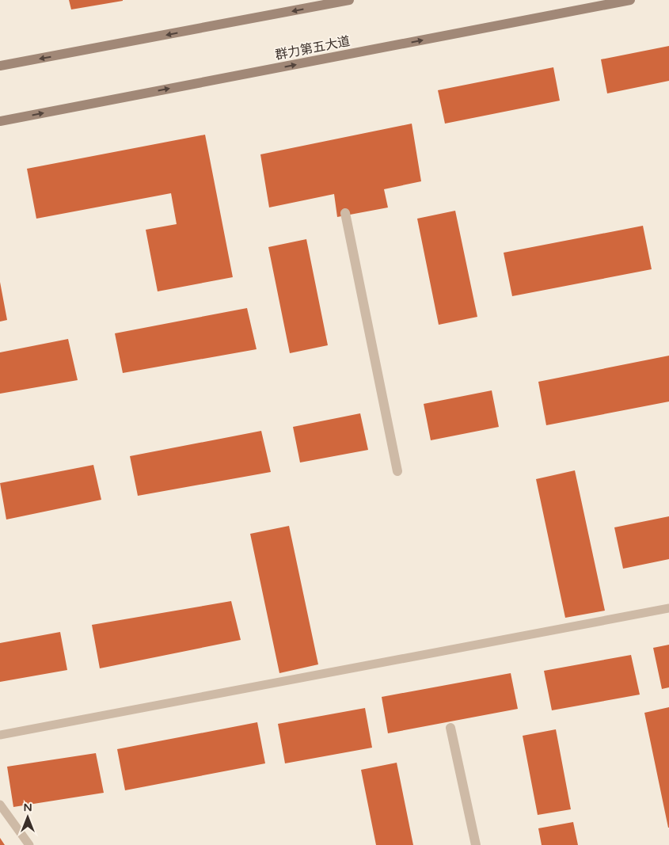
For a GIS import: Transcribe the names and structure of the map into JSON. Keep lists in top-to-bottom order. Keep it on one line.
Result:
{"streets":{"main road":["群力第五大道"]},"north":"top"}
